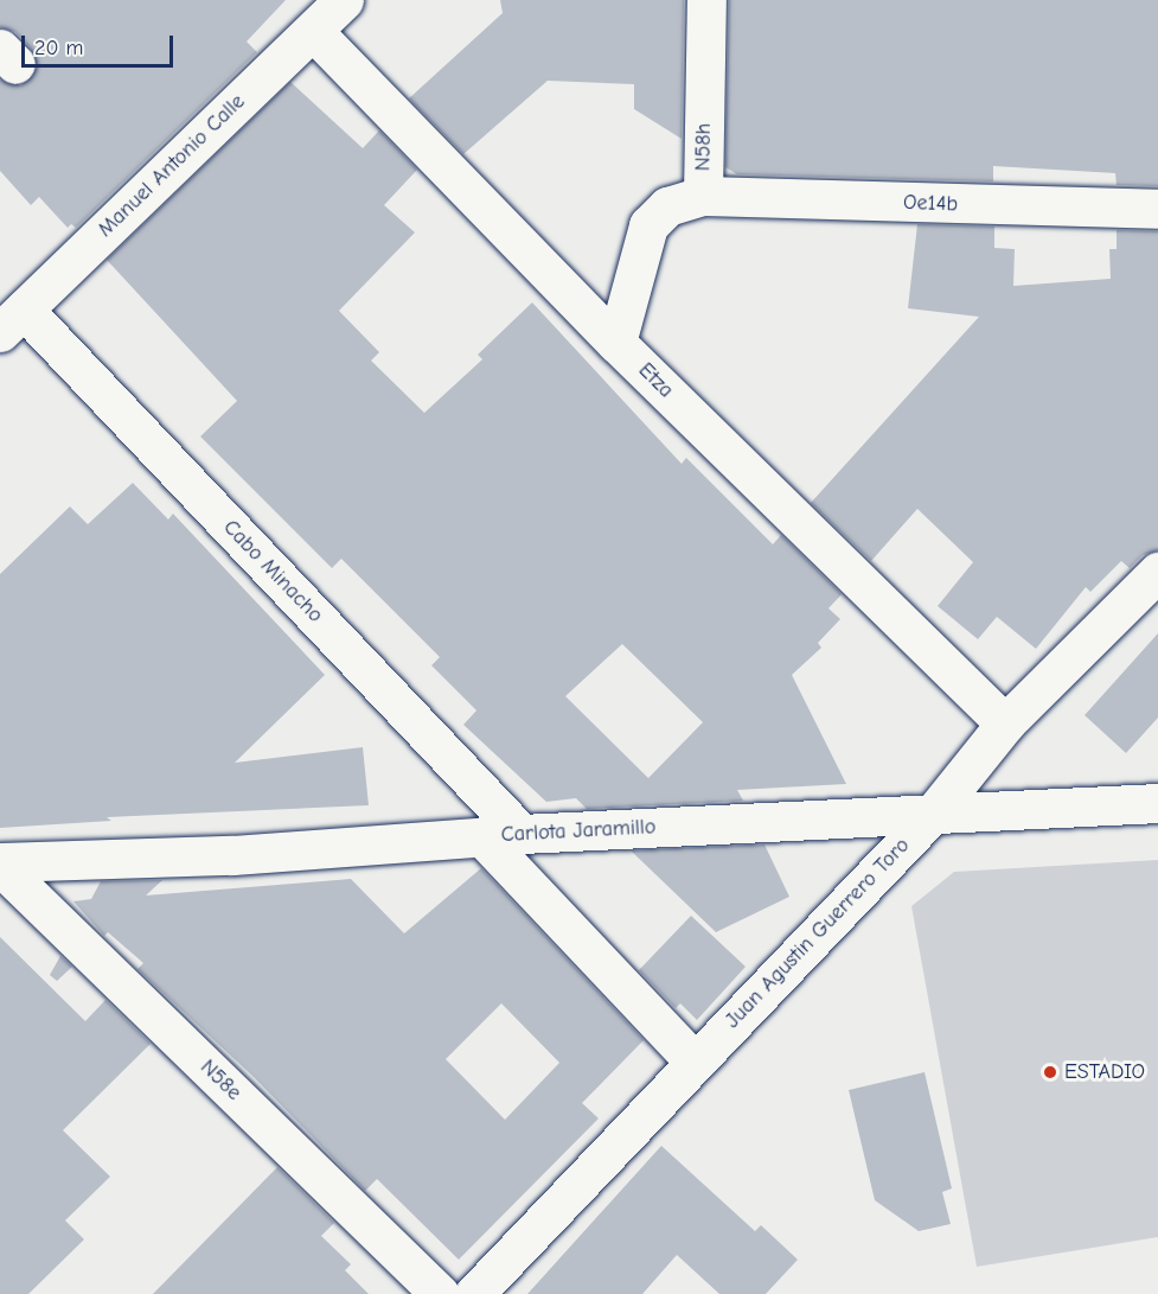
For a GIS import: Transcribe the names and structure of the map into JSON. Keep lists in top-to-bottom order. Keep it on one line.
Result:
{"streets":{"street":["N58h","Manuel Antonio Calle","Oe14b","Etza","Cabo Minacho","Carlota Jaramillo","Juan Agustin Guerrero Toro","N58e"]},"crossings":[["N58h","Oe14b"],["N58h","Etza"],["Manuel Antonio Calle","Etza"],["Manuel Antonio Calle","Cabo Minacho"],["Etza","Juan Agustin Guerrero Toro"],["Cabo Minacho","Carlota Jaramillo"],["Carlota Jaramillo","Juan Agustin Guerrero Toro"],["Carlota Jaramillo","N58e"]],"places":["ESTADIO"],"scale_bar":"20 m"}
